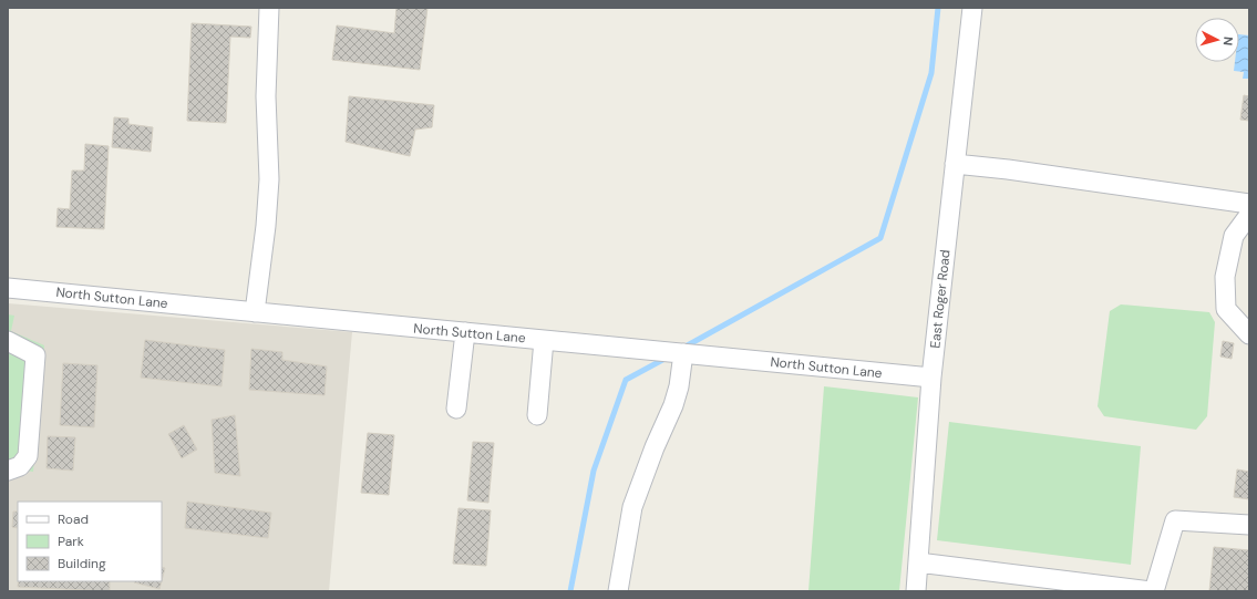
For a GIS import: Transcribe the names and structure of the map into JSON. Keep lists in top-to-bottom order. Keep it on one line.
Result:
{"streets":{"street":["North Sutton Lane","East Roger Road"]},"crossings":[["North Sutton Lane","East Roger Road"]],"legend":["Road","Park","Building"],"north":"right"}
